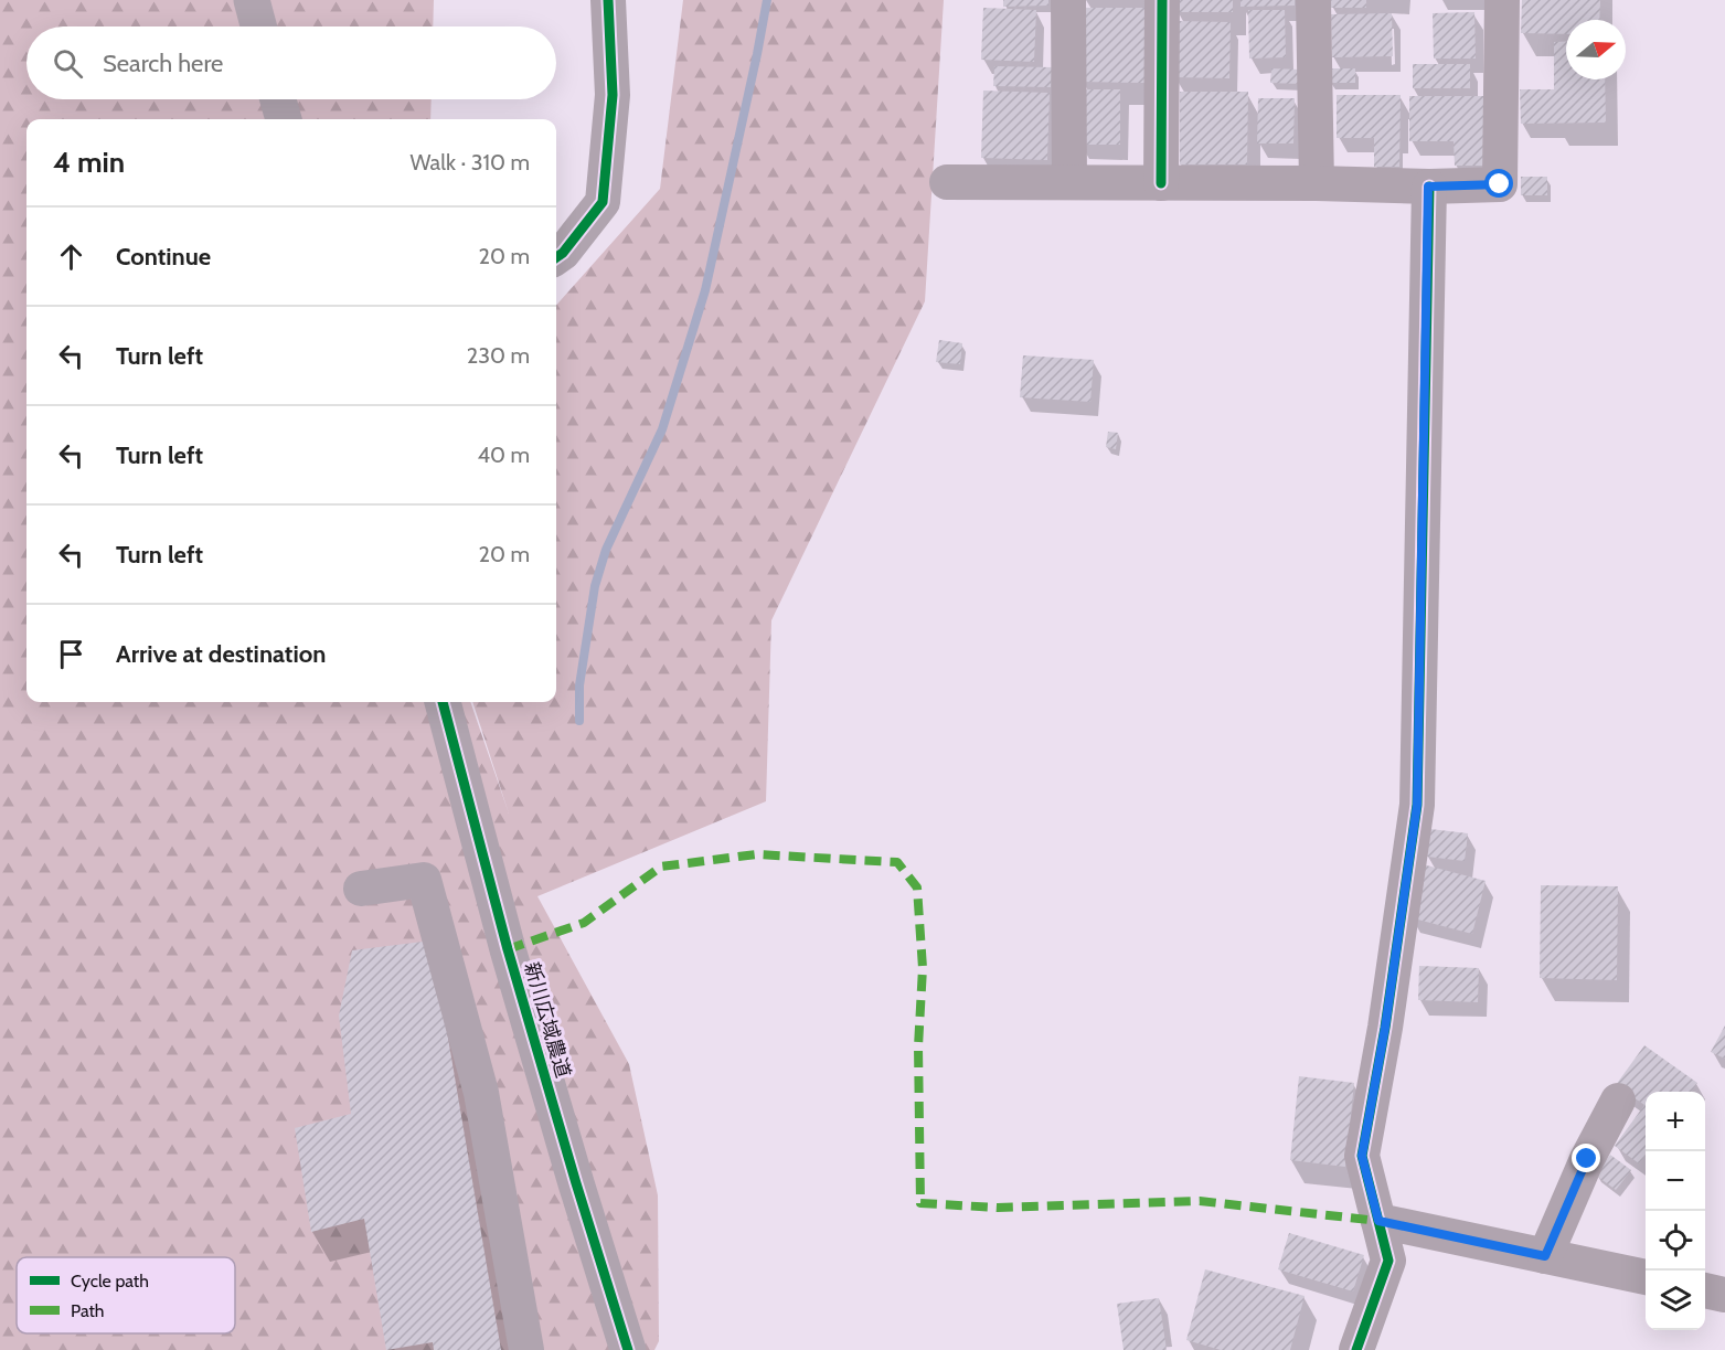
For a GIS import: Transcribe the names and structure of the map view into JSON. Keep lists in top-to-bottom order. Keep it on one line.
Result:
{"streets":{"street":["新川広域農道"]},"legend":["Cycle path","Path"],"north":"right","page":{"search":"Search here","heading":["4 min","Walk · 310 m"],"list":[["Continue","20 m"],["Turn left","230 m"],["Turn left","40 m"],["Turn left","20 m"],"Arrive at destination"],"map_buttons":["+","−"]}}
